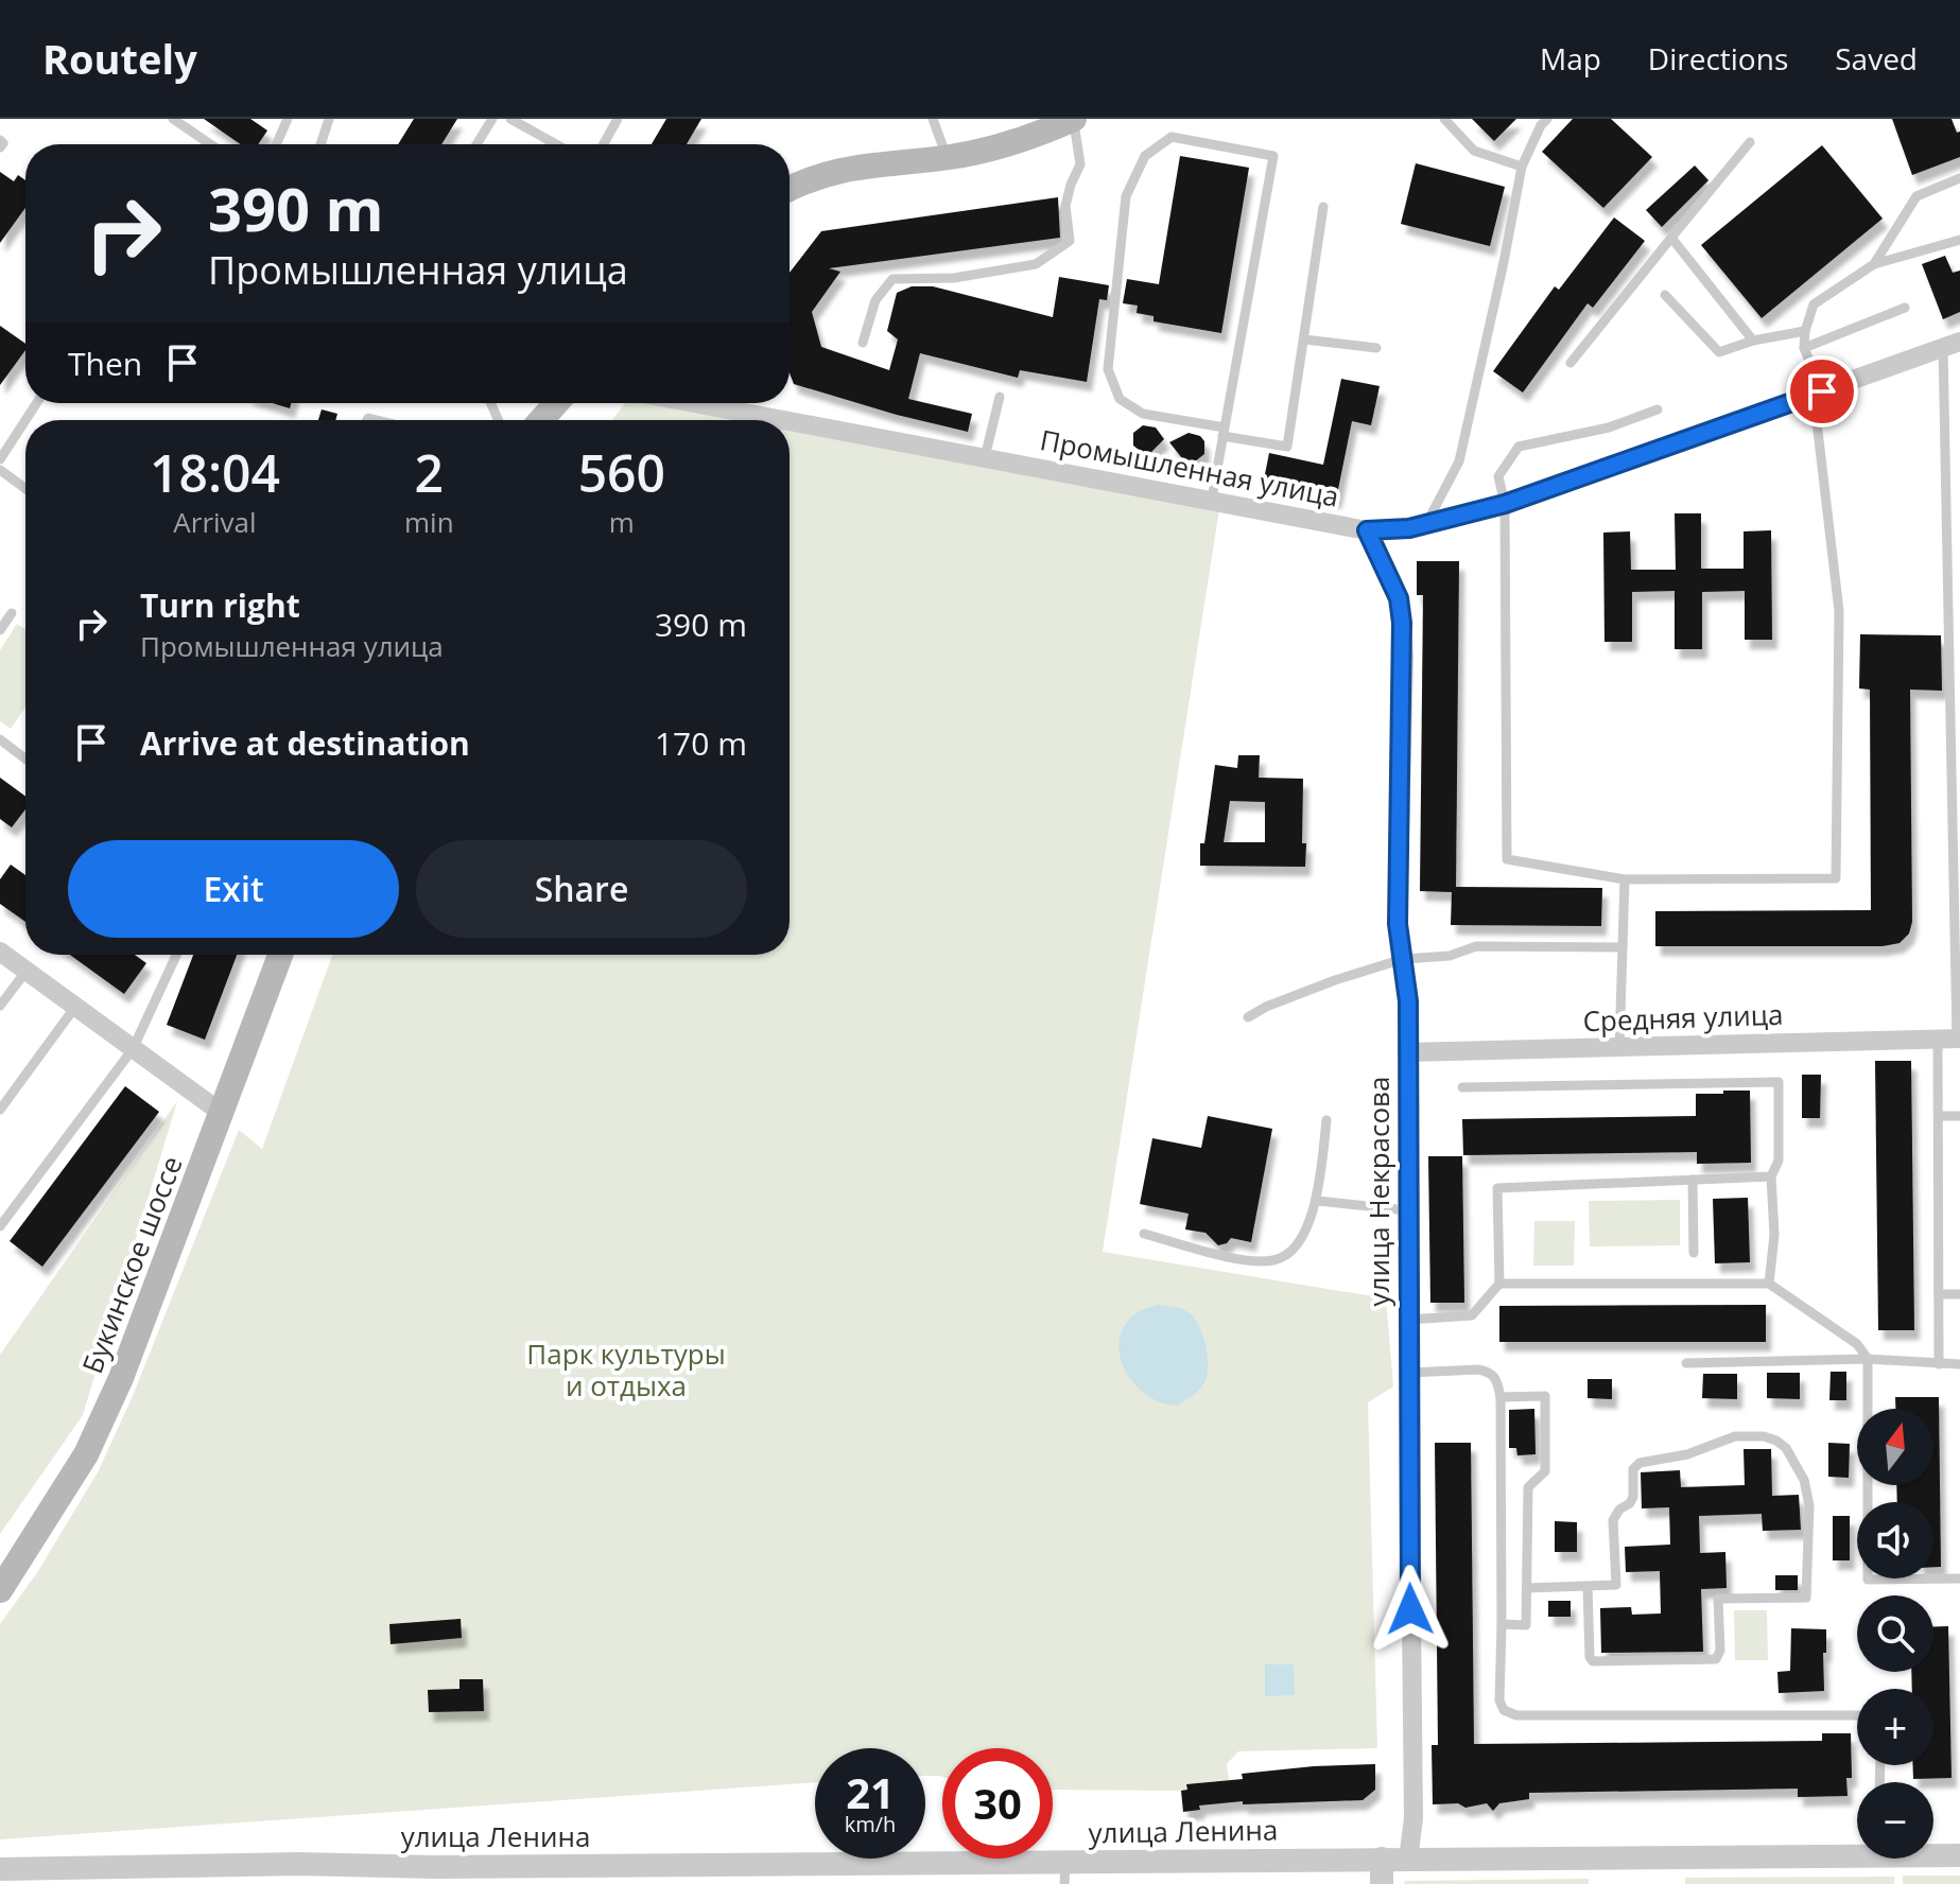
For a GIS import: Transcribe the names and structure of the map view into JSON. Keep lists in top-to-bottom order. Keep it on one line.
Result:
{"streets":{"main road":["Букинское шоссе"],"street":["Промышленная улица","Средняя улица","улица Некрасова","улица Ленина"]},"crossings":[["Промышленная улица","улица Некрасова"],["Средняя улица","улица Некрасова"],["улица Некрасова","улица Ленина"]],"parks":["Парк культуры и отдыха"],"north":"top","page":{"header":"Routely","nav":["Map","Directions","Saved"],"turn":["390 m","Промышленная улица"],"then":"Then","eta":["18:04","Arrival","2","min","560","m"],"list":[{"name":"Turn right","note":"Промышленная улица","value":"390 m"},{"name":"Arrive at destination","value":"170 m"}],"buttons":["Exit","Share"],"map_buttons":["+","−"],"speed":"21 km/h","limit":"30"}}
